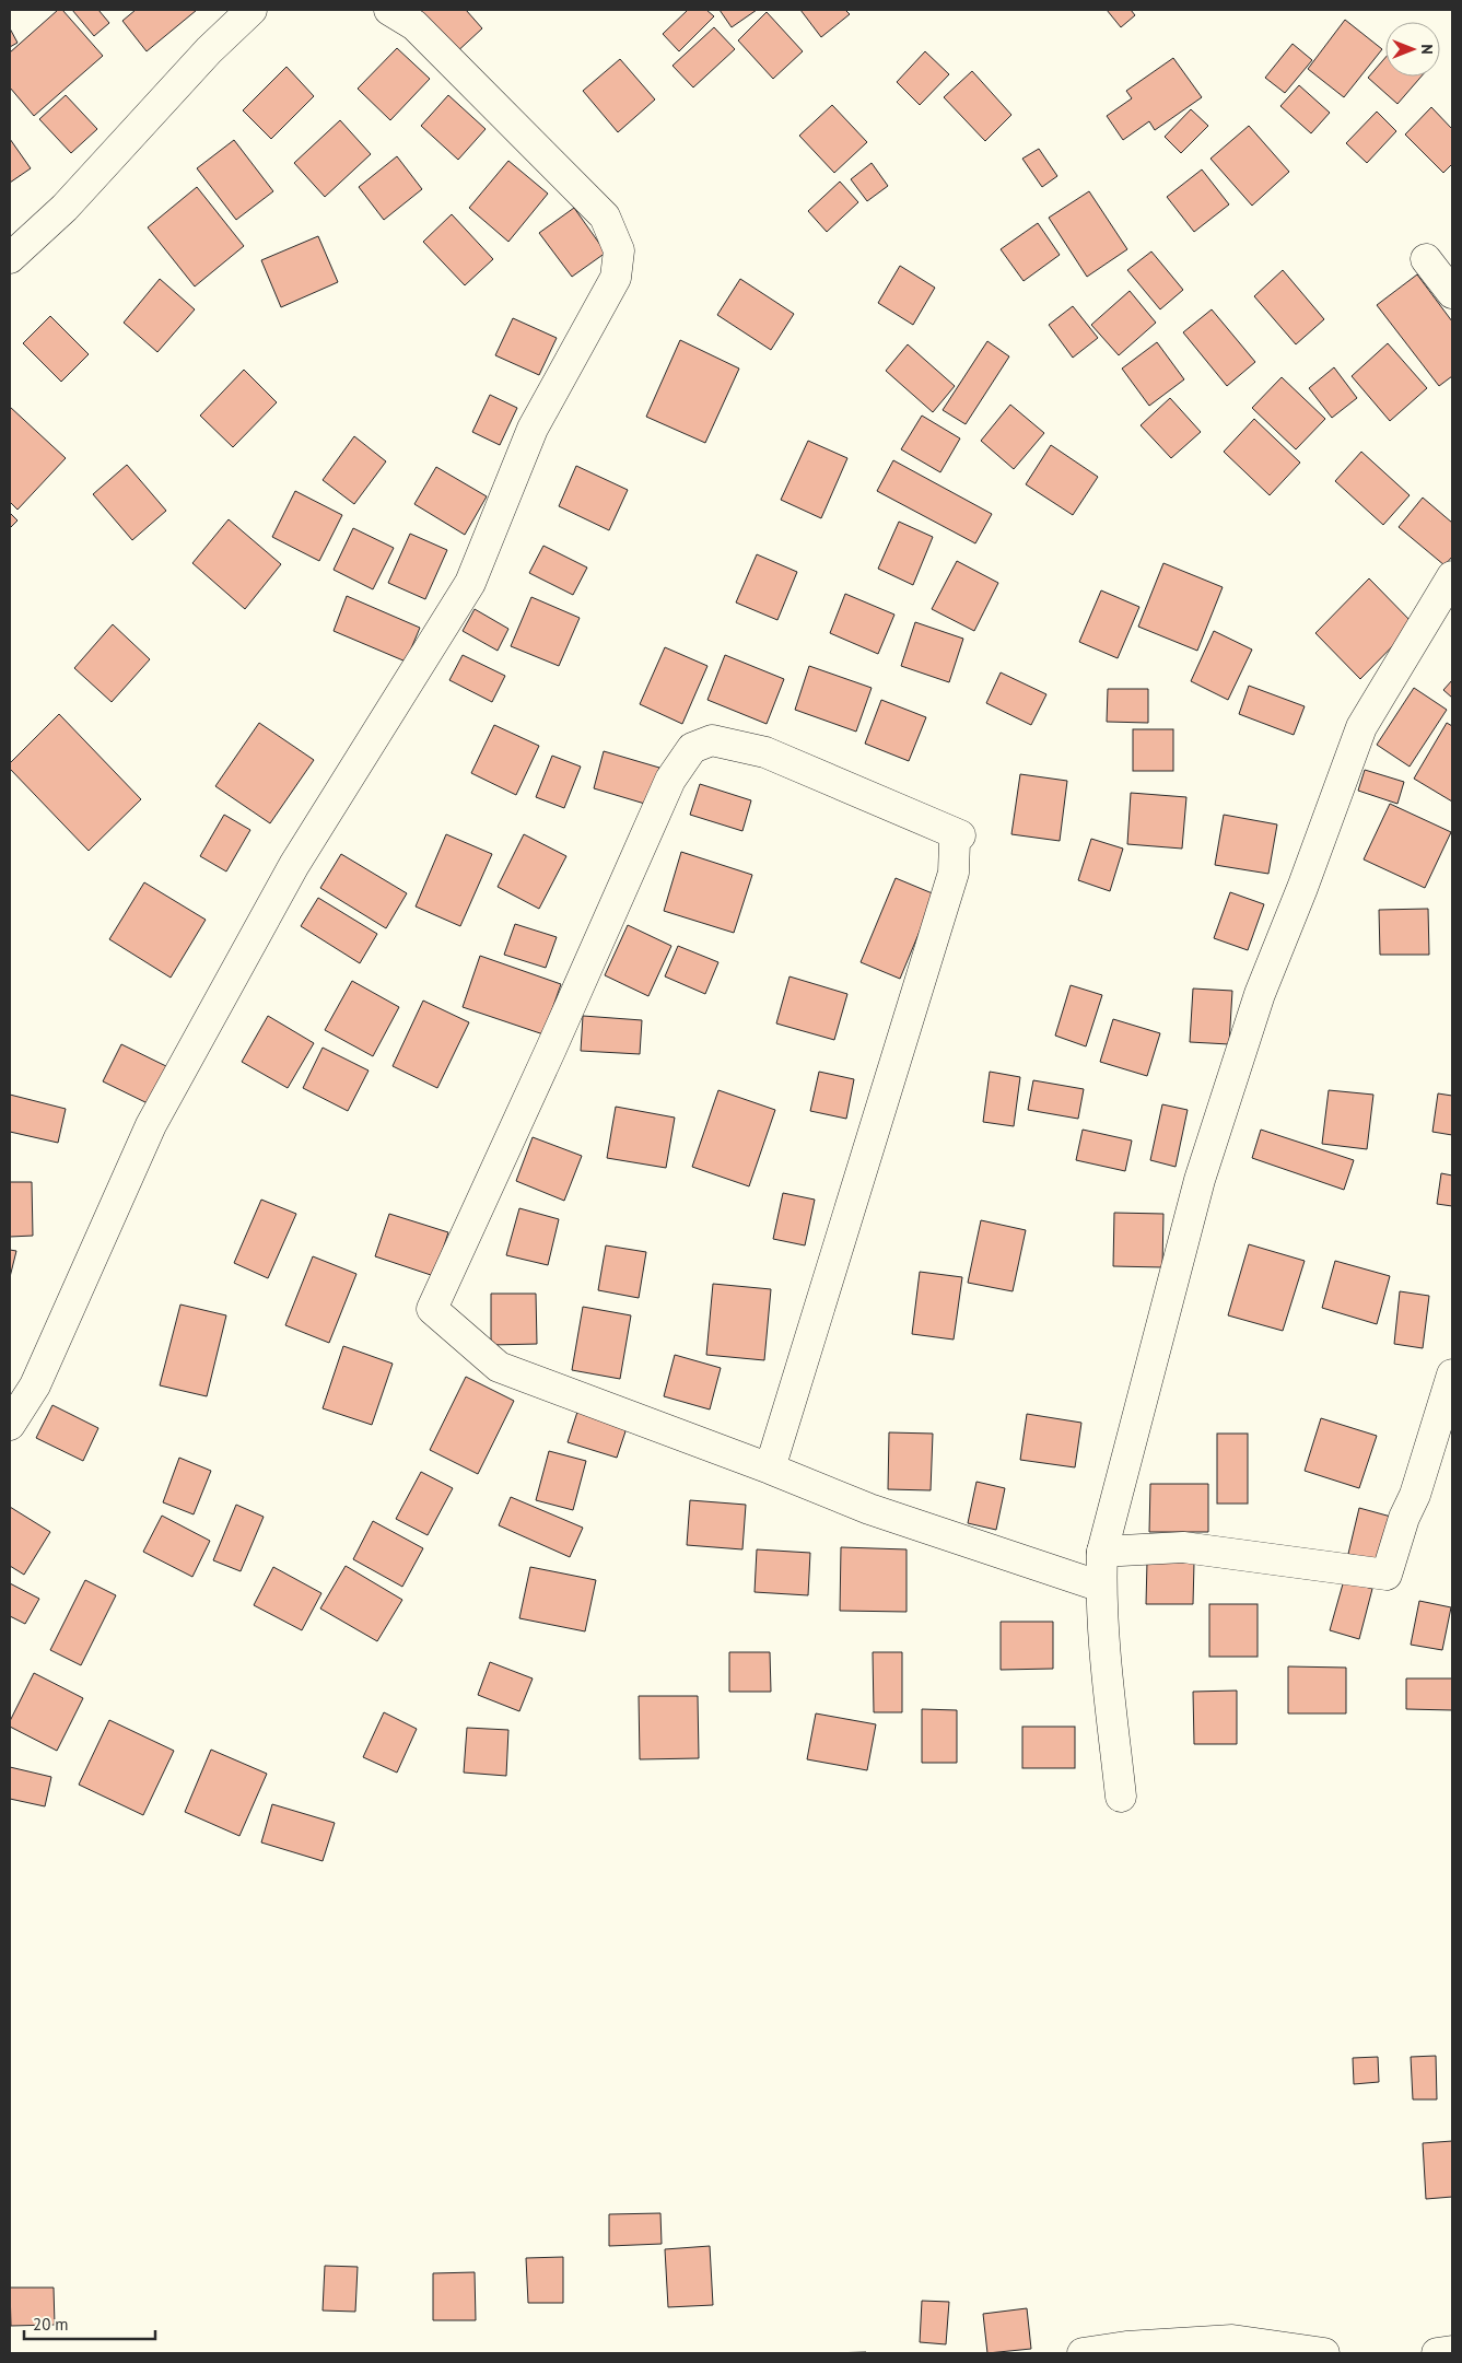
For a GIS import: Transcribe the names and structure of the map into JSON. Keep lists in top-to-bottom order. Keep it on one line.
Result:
{"scale_bar":"20 m","north":"right"}
